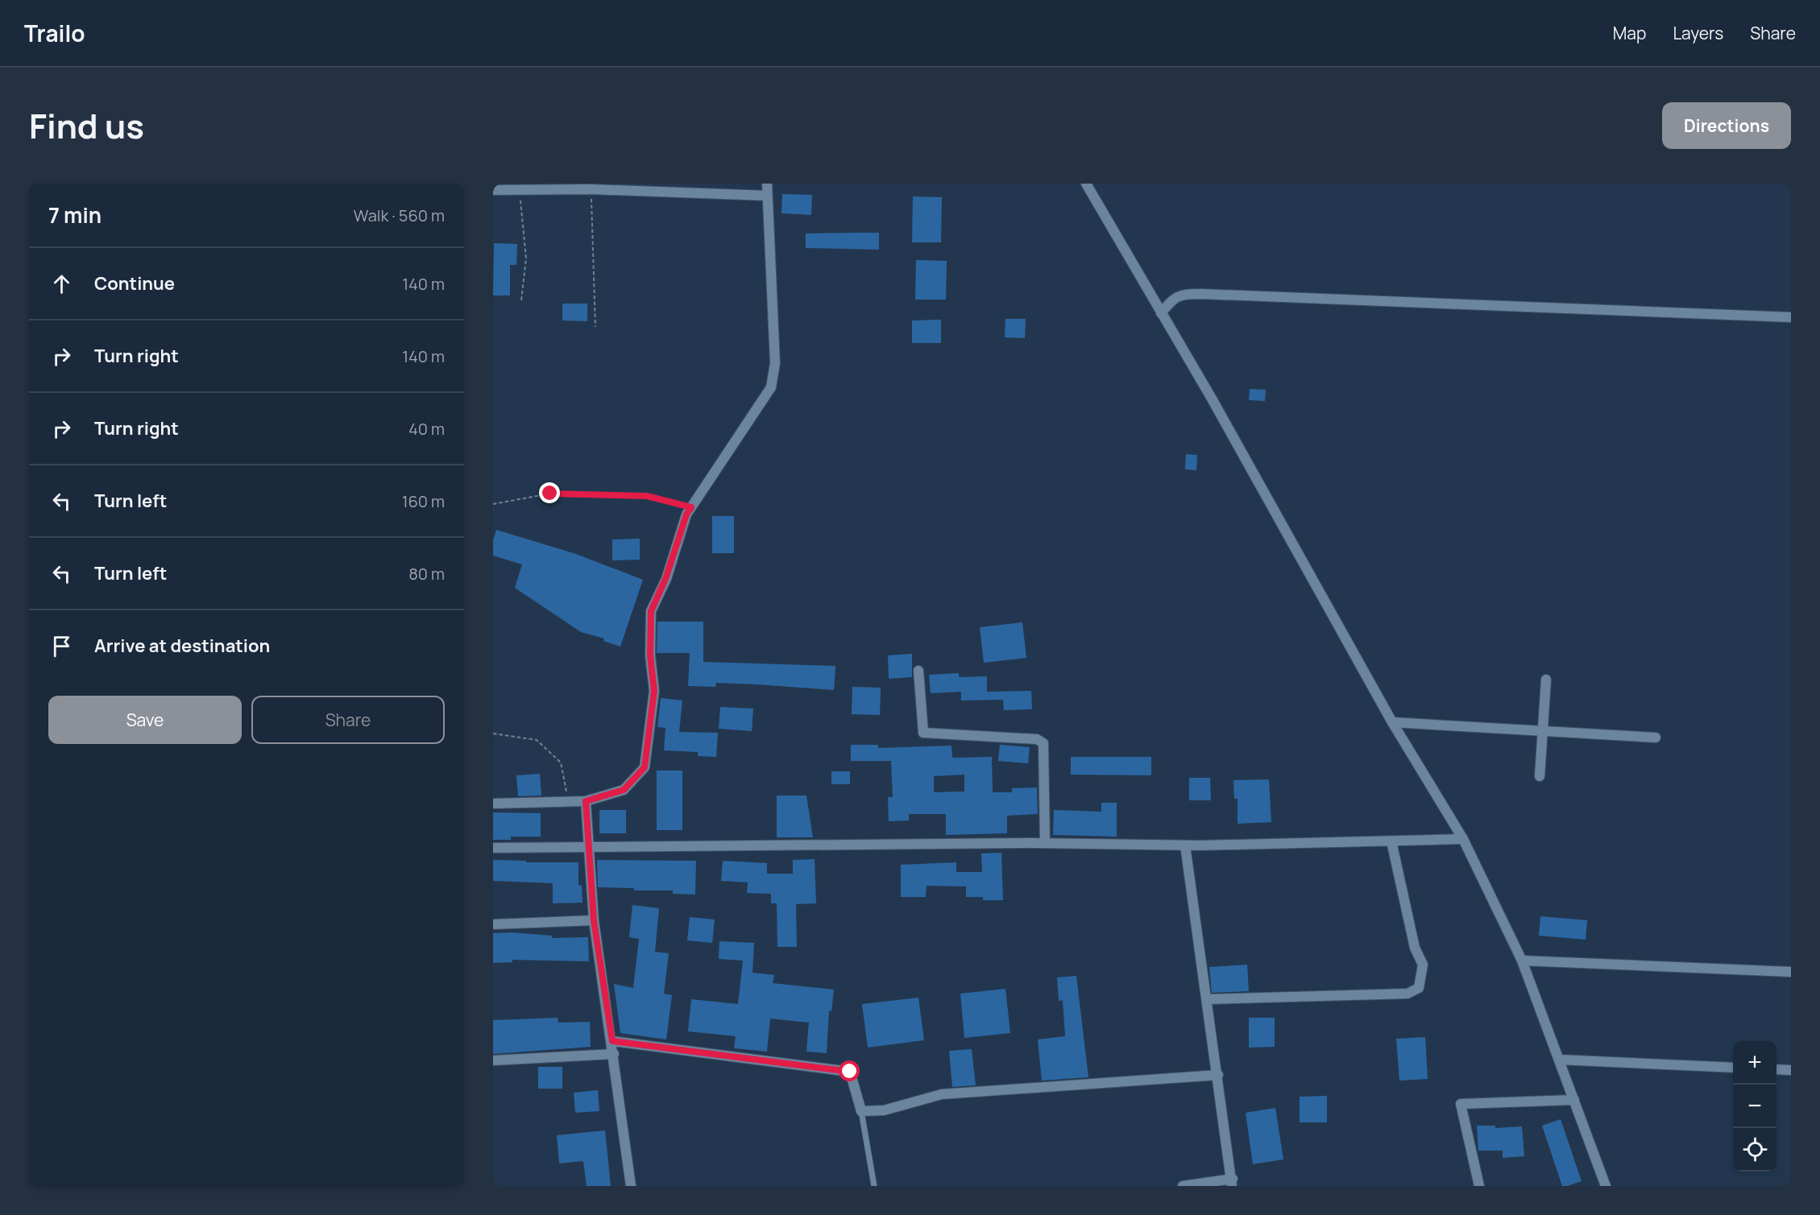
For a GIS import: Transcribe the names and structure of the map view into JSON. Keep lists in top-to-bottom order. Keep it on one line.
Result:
{"page":{"header":"Trailo","nav":["Map","Layers","Share"],"title":"Find us","buttons":["Directions",["Save","Share"]],"heading":["7 min","Walk · 560 m"],"list":[["Continue","140 m"],["Turn right","140 m"],["Turn right","40 m"],["Turn left","160 m"],["Turn left","80 m"],"Arrive at destination"],"map_buttons":["+","−"]}}
